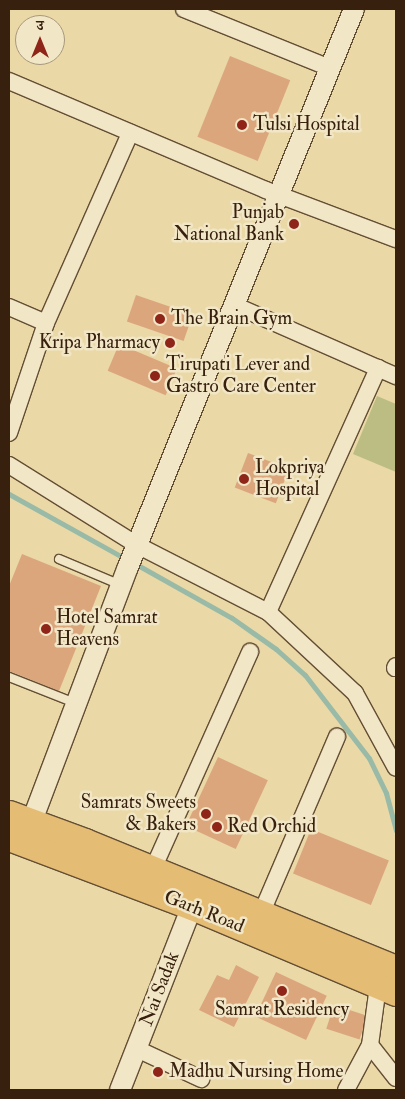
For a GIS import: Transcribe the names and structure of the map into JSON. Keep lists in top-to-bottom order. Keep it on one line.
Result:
{"streets":{"main road":["Garh Road"],"street":["Nai Sadak"]},"crossings":[["Garh Road","Nai Sadak"]],"places":["Tulsi Hospital","Punjab National Bank","The Brain Gym","Kripa Pharmacy","Tirupati Lever and Gastro Care Center","Lokpriya Hospital","Hotel Samrat Heavens","Samrats Sweets & Bakers","Red Orchid","Samrat Residency","Madhu Nursing Home"],"north":"top"}
